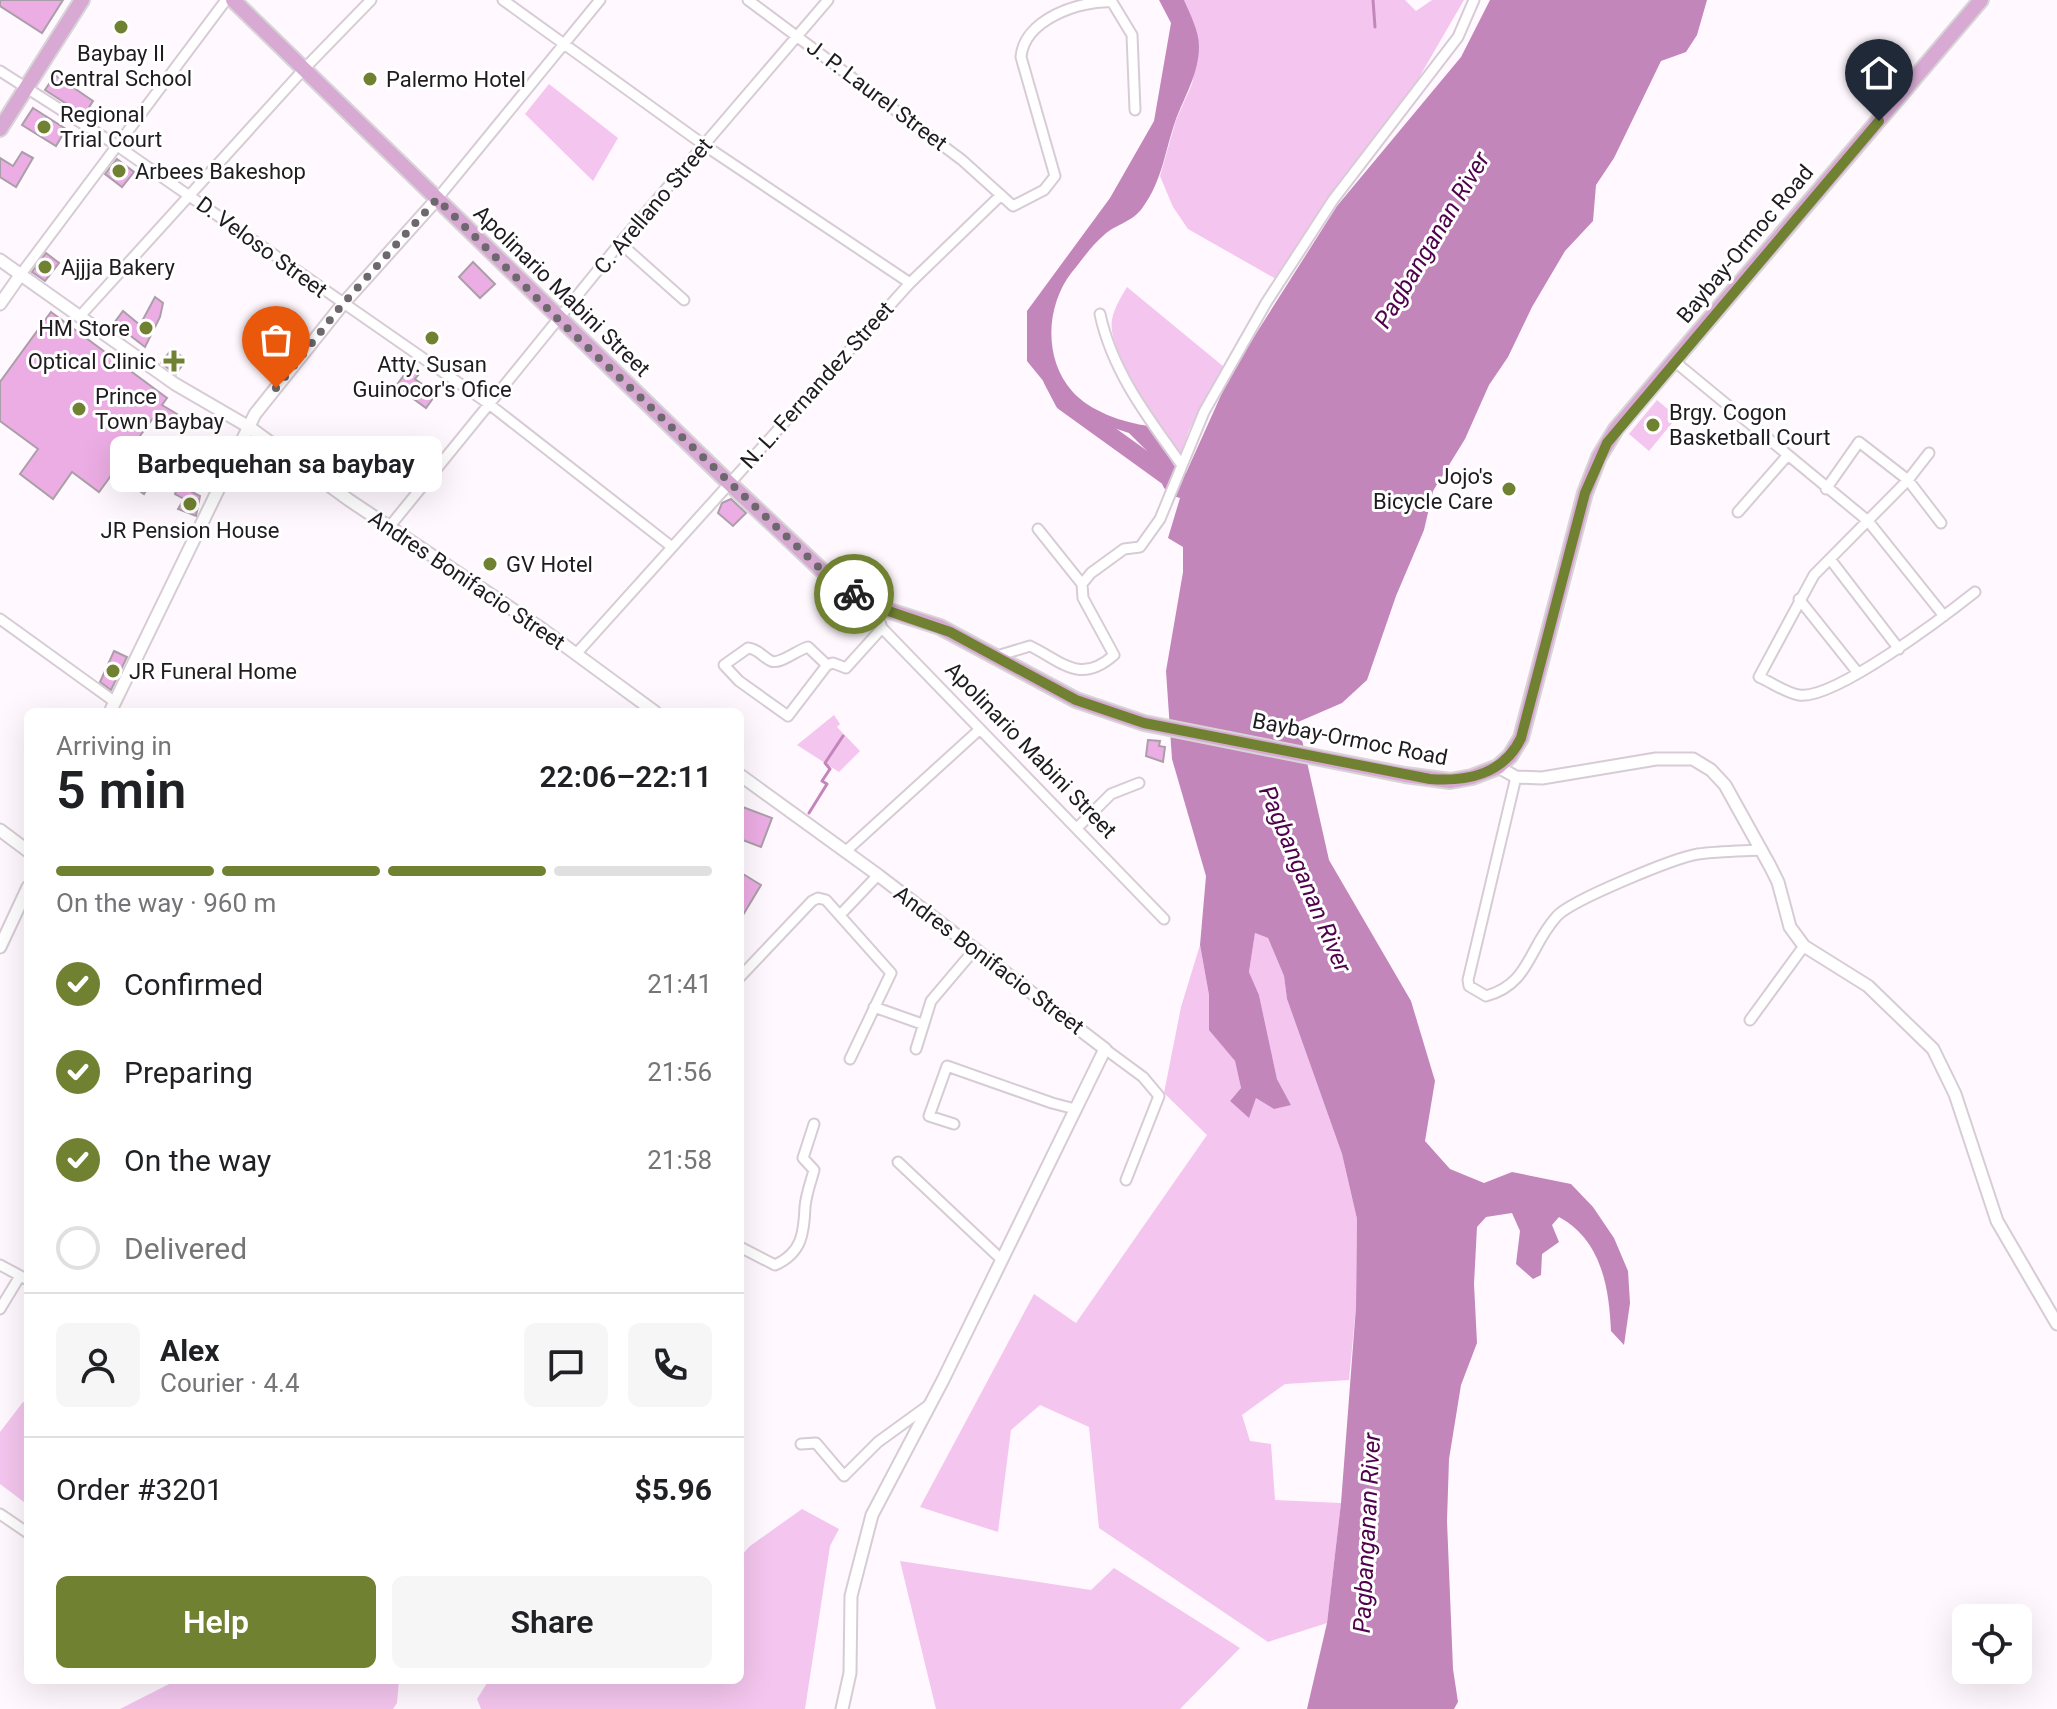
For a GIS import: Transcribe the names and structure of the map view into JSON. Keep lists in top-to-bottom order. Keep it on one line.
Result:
{"streets":{"main road":["Baybay-Ormoc Road","Apolinario Mabini Street"],"street":["J. P. Laurel Street","C. Arellano Street","D. Veloso Street","N. L. Fernandez Street","Andres Bonifacio Street"]},"crossings":[["J. P. Laurel Street","C. Arellano Street"],["J. P. Laurel Street","N. L. Fernandez Street"],["C. Arellano Street","D. Veloso Street"],["C. Arellano Street","Apolinario Mabini Street"],["C. Arellano Street","Andres Bonifacio Street"],["Baybay-Ormoc Road","Apolinario Mabini Street"],["D. Veloso Street","N. L. Fernandez Street"],["Apolinario Mabini Street","N. L. Fernandez Street"],["N. L. Fernandez Street","Andres Bonifacio Street"]],"water":["Pagbanganan River"],"places":{"other":["Baybay II Central School","Palermo Hotel","Regional Trial Court","Arbees Bakeshop","Ajjja Bakery","HM Store","Atty. Susan Guinocor's Ofice","Barbequehan sa baybay","Prince Town Baybay","Brgy. Cogon Basketball Court","Jojo's Bicycle Care","JR Pension House","GV Hotel","JR Funeral Home"],"health":["Optical Clinic"]},"page":{"bubble":"Barbequehan sa baybay","heading":["5 min","Arriving in","22:06–22:11"],"panel":["Alex","Courier · 4.4","Order #3201","$5.96"],"bar":"On the way · 960 m","list":[["Confirmed","21:41"],["Preparing","21:56"],["On the way","21:58"],"Delivered"],"buttons":["Help","Share"]}}
